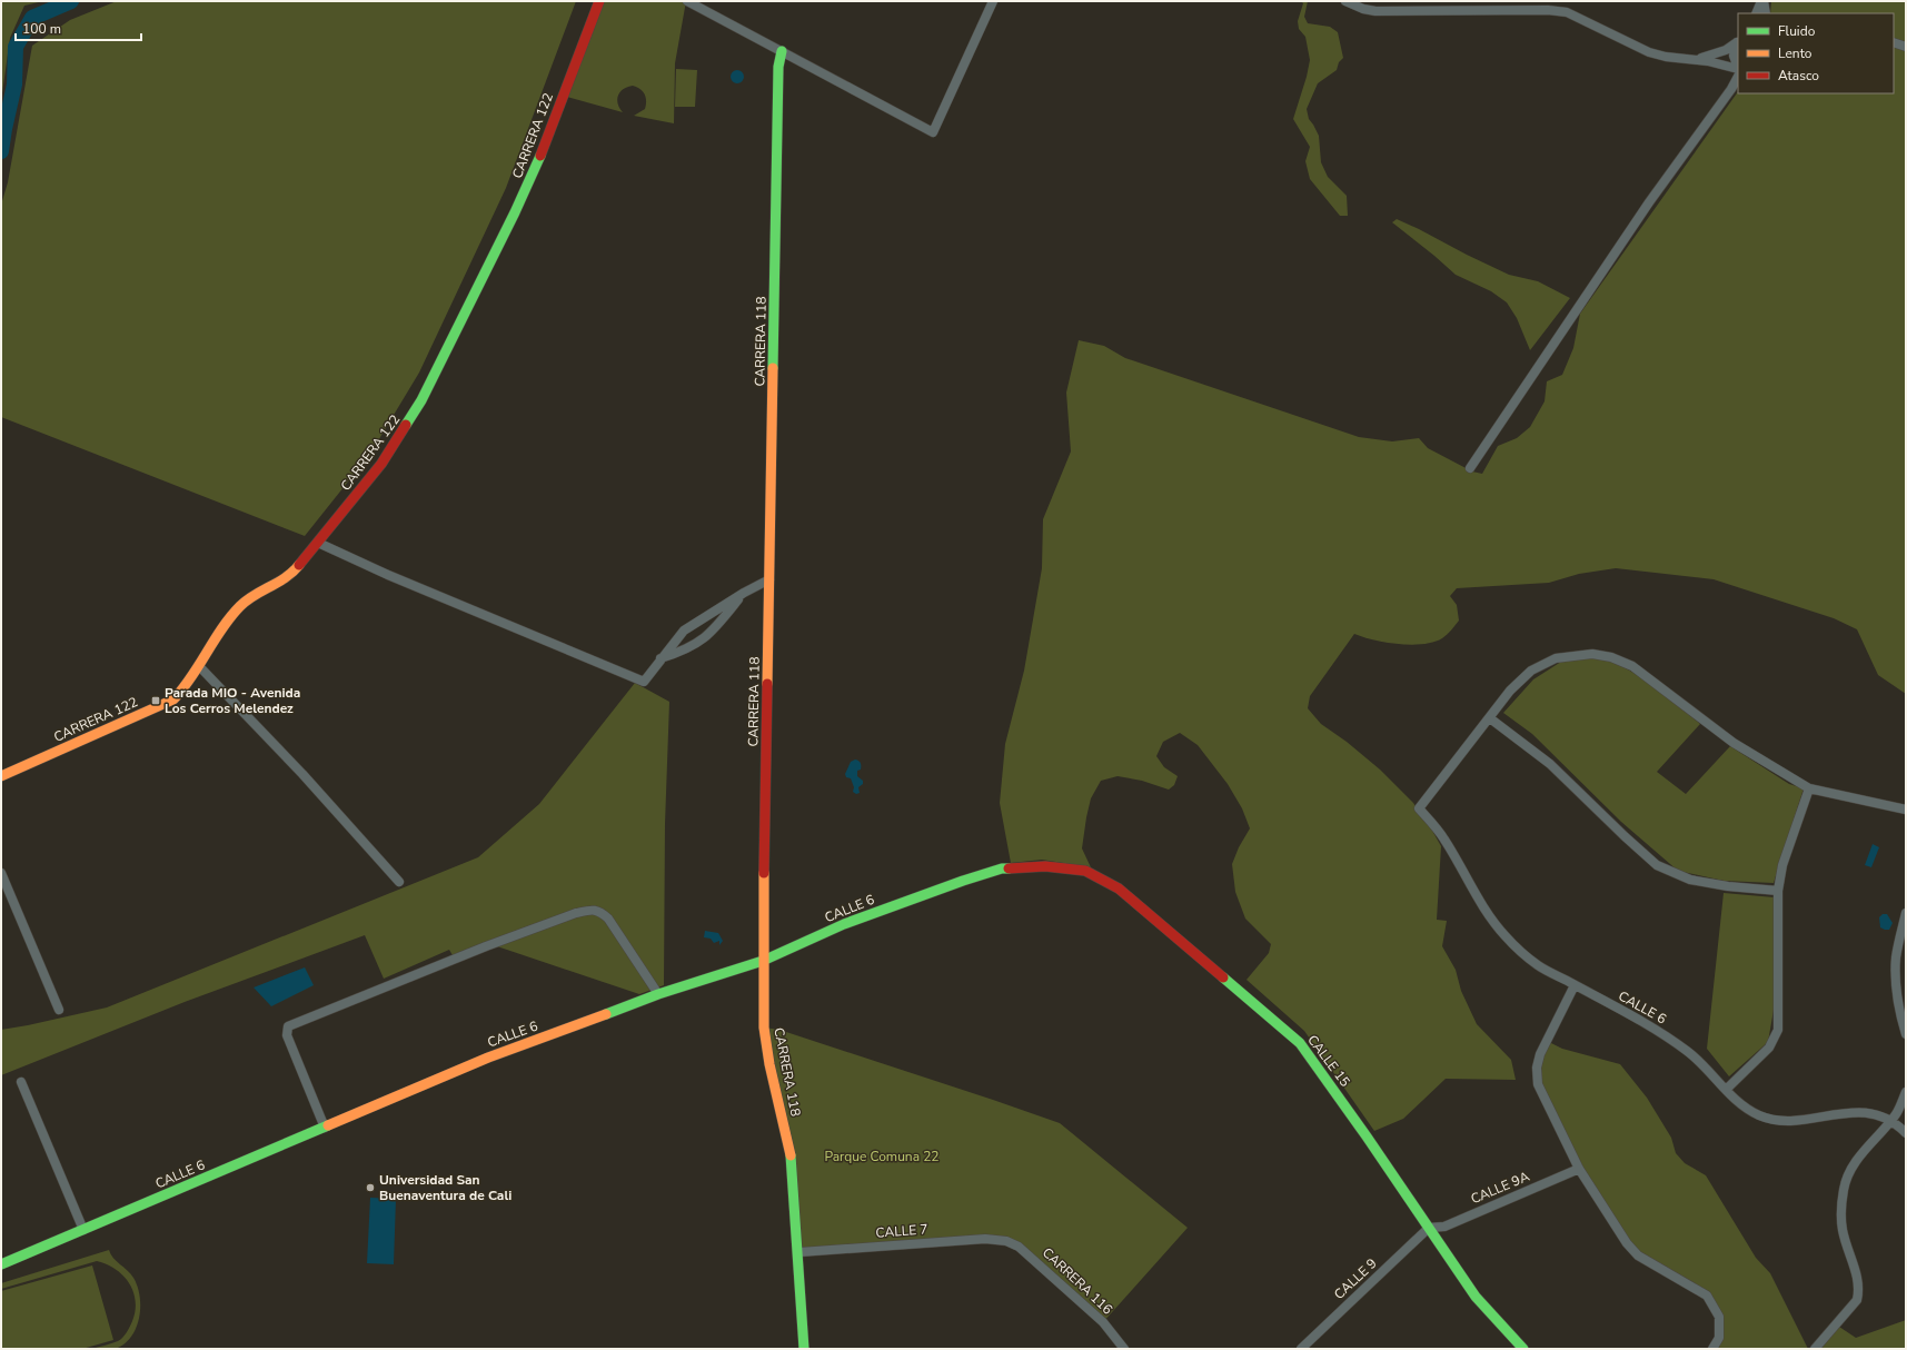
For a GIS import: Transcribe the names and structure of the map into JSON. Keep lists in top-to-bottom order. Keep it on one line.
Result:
{"streets":{"street":["CARRERA 122","CARRERA 118","CALLE 6","CALLE 15","CALLE 9A","CALLE 7","CALLE 9","CARRERA 116"]},"crossings":[["CARRERA 118","CALLE 6"],["CARRERA 118","CALLE 7"],["CALLE 6","CALLE 15"],["CALLE 15","CALLE 9A"],["CALLE 15","CALLE 9"],["CALLE 9A","CALLE 9"],["CALLE 7","CARRERA 116"]],"parks":["Parque Comuna 22"],"places":{"transit":["Parada MIO - Avenida Los Cerros Melendez"],"other":["Universidad San Buenaventura de Cali"]},"legend":["Fluido","Lento","Atasco"],"scale_bar":"100 m"}
